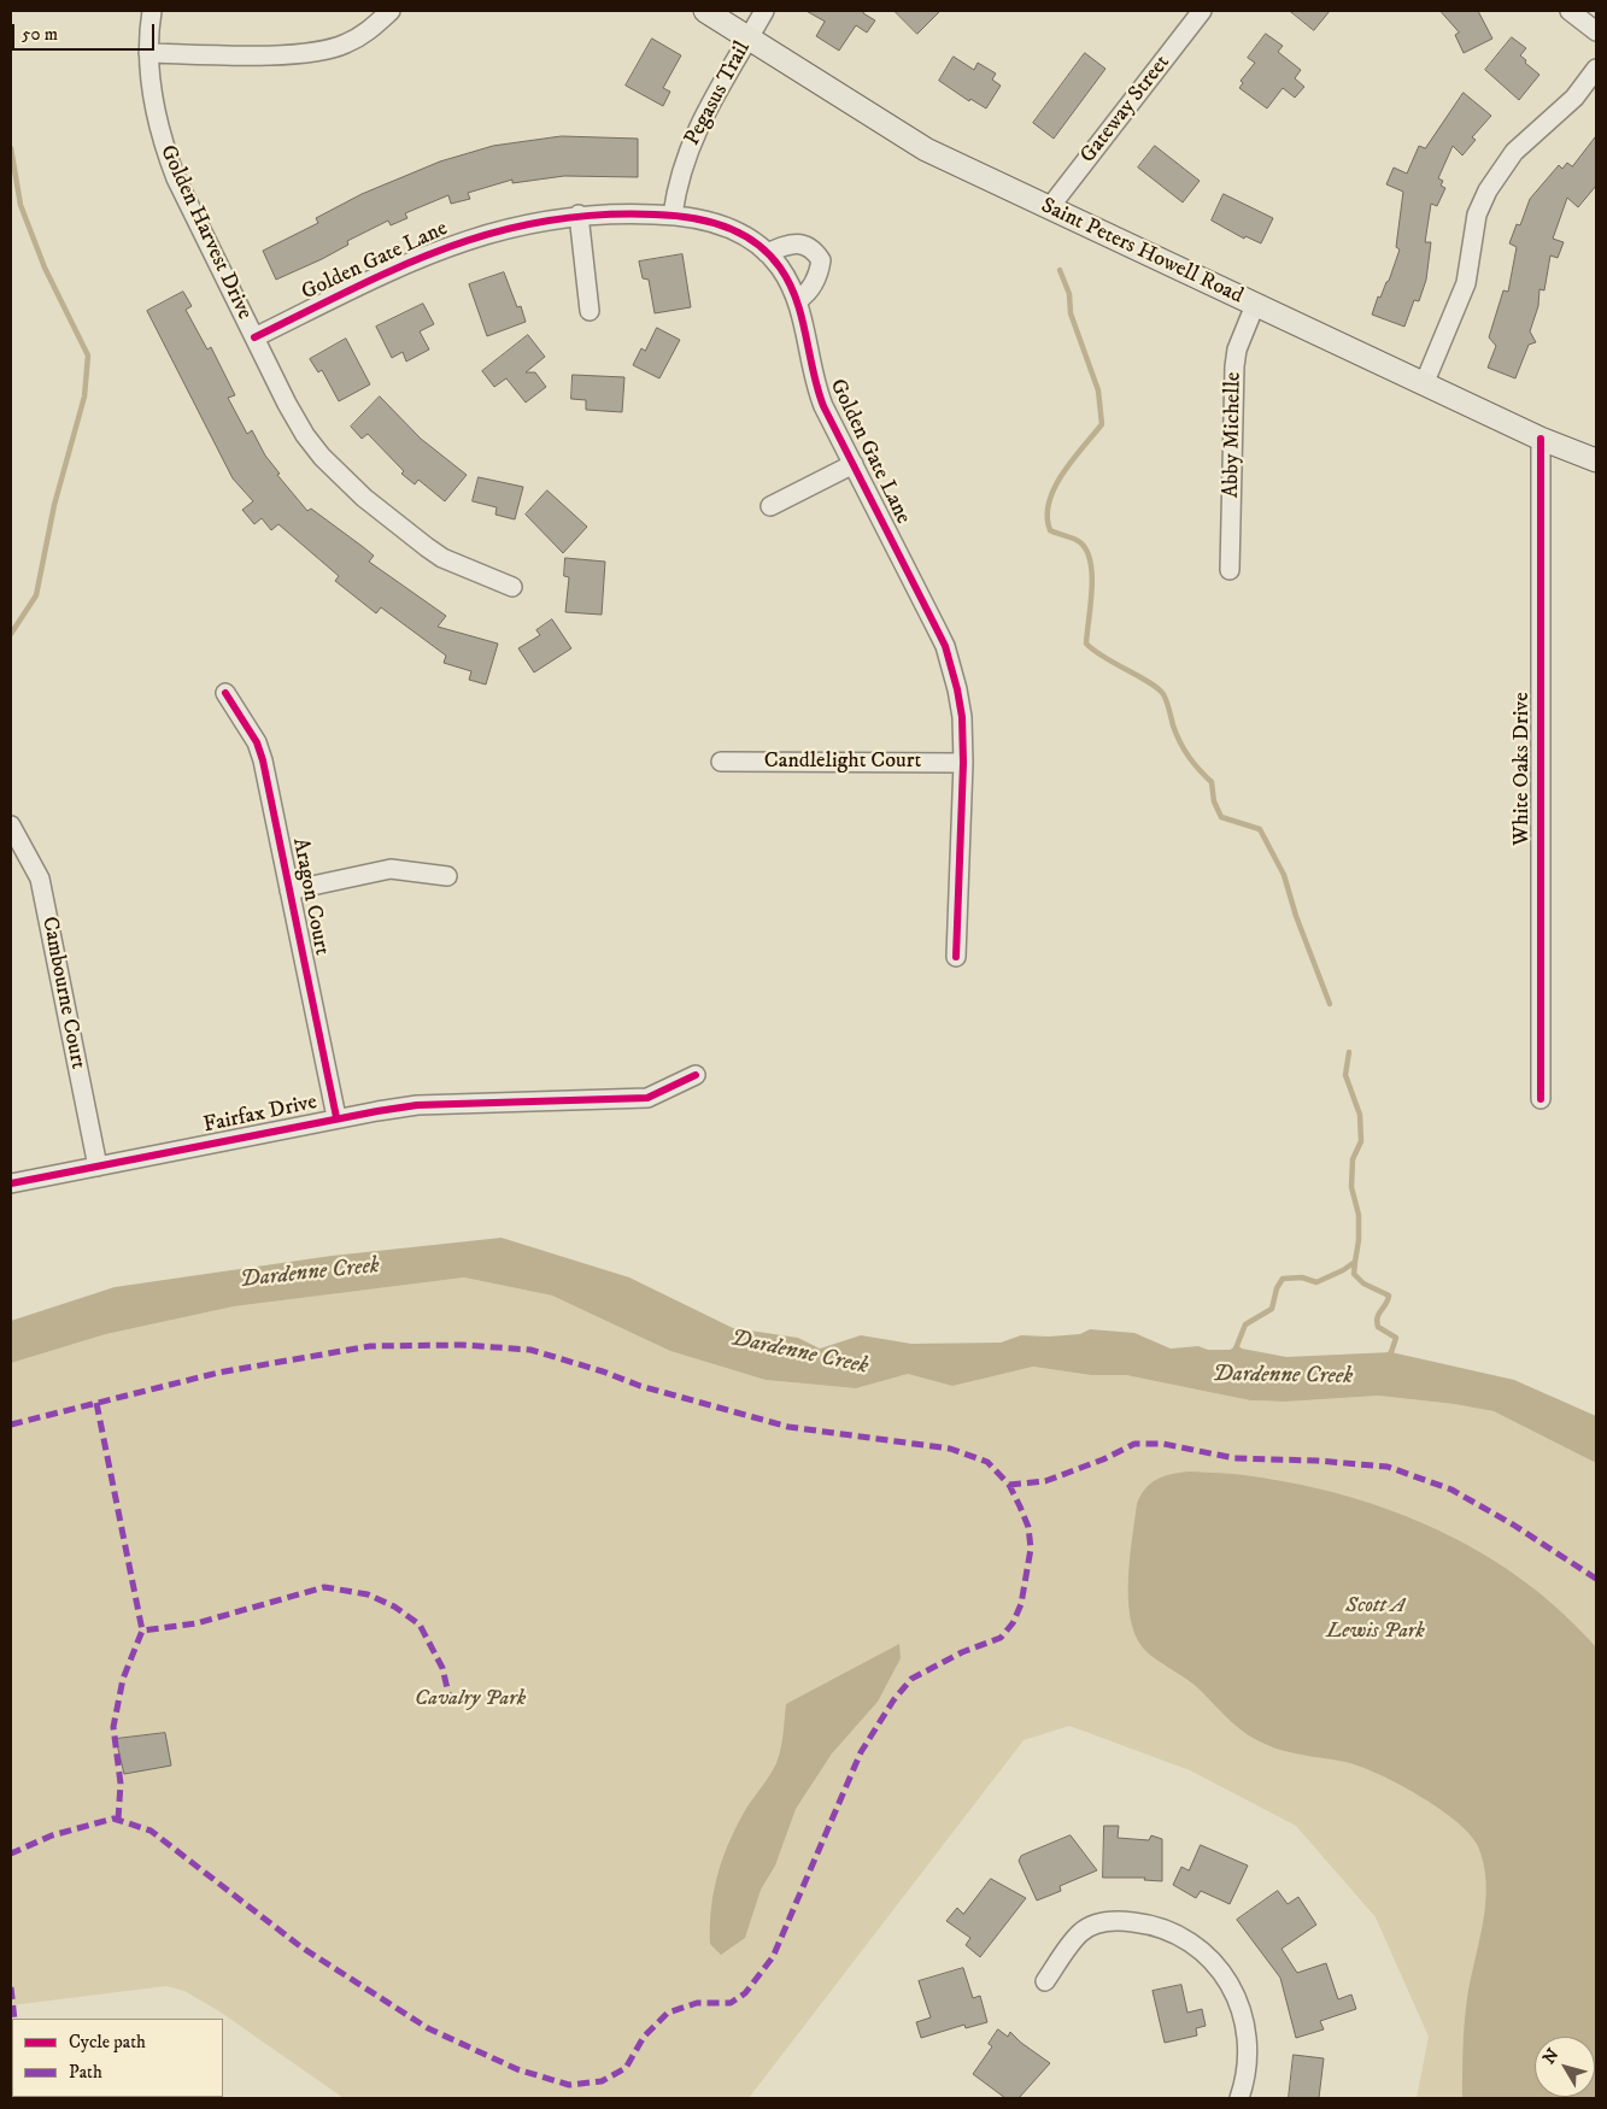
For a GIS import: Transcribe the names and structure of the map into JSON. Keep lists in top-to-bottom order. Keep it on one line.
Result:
{"streets":{"main road":["Saint Peters Howell Road"],"street":["Pegasus Trail","Gateway Street","Golden Harvest Drive","Golden Gate Lane","Abby Michelle","Candlelight Court","White Oaks Drive","Aragon Court","Cambourne Court","Fairfax Drive"]},"crossings":[["Pegasus Trail","Saint Peters Howell Road"],["Pegasus Trail","Golden Gate Lane"],["Gateway Street","Saint Peters Howell Road"],["Golden Harvest Drive","Golden Gate Lane"],["Saint Peters Howell Road","Abby Michelle"],["Saint Peters Howell Road","White Oaks Drive"],["Golden Gate Lane","Candlelight Court"],["Aragon Court","Fairfax Drive"],["Cambourne Court","Fairfax Drive"]],"water":["Dardenne Creek"],"parks":["Scott A Lewis Park","Cavalry Park"],"legend":["Cycle path","Path"],"scale_bar":"50 m","north":"top left"}
